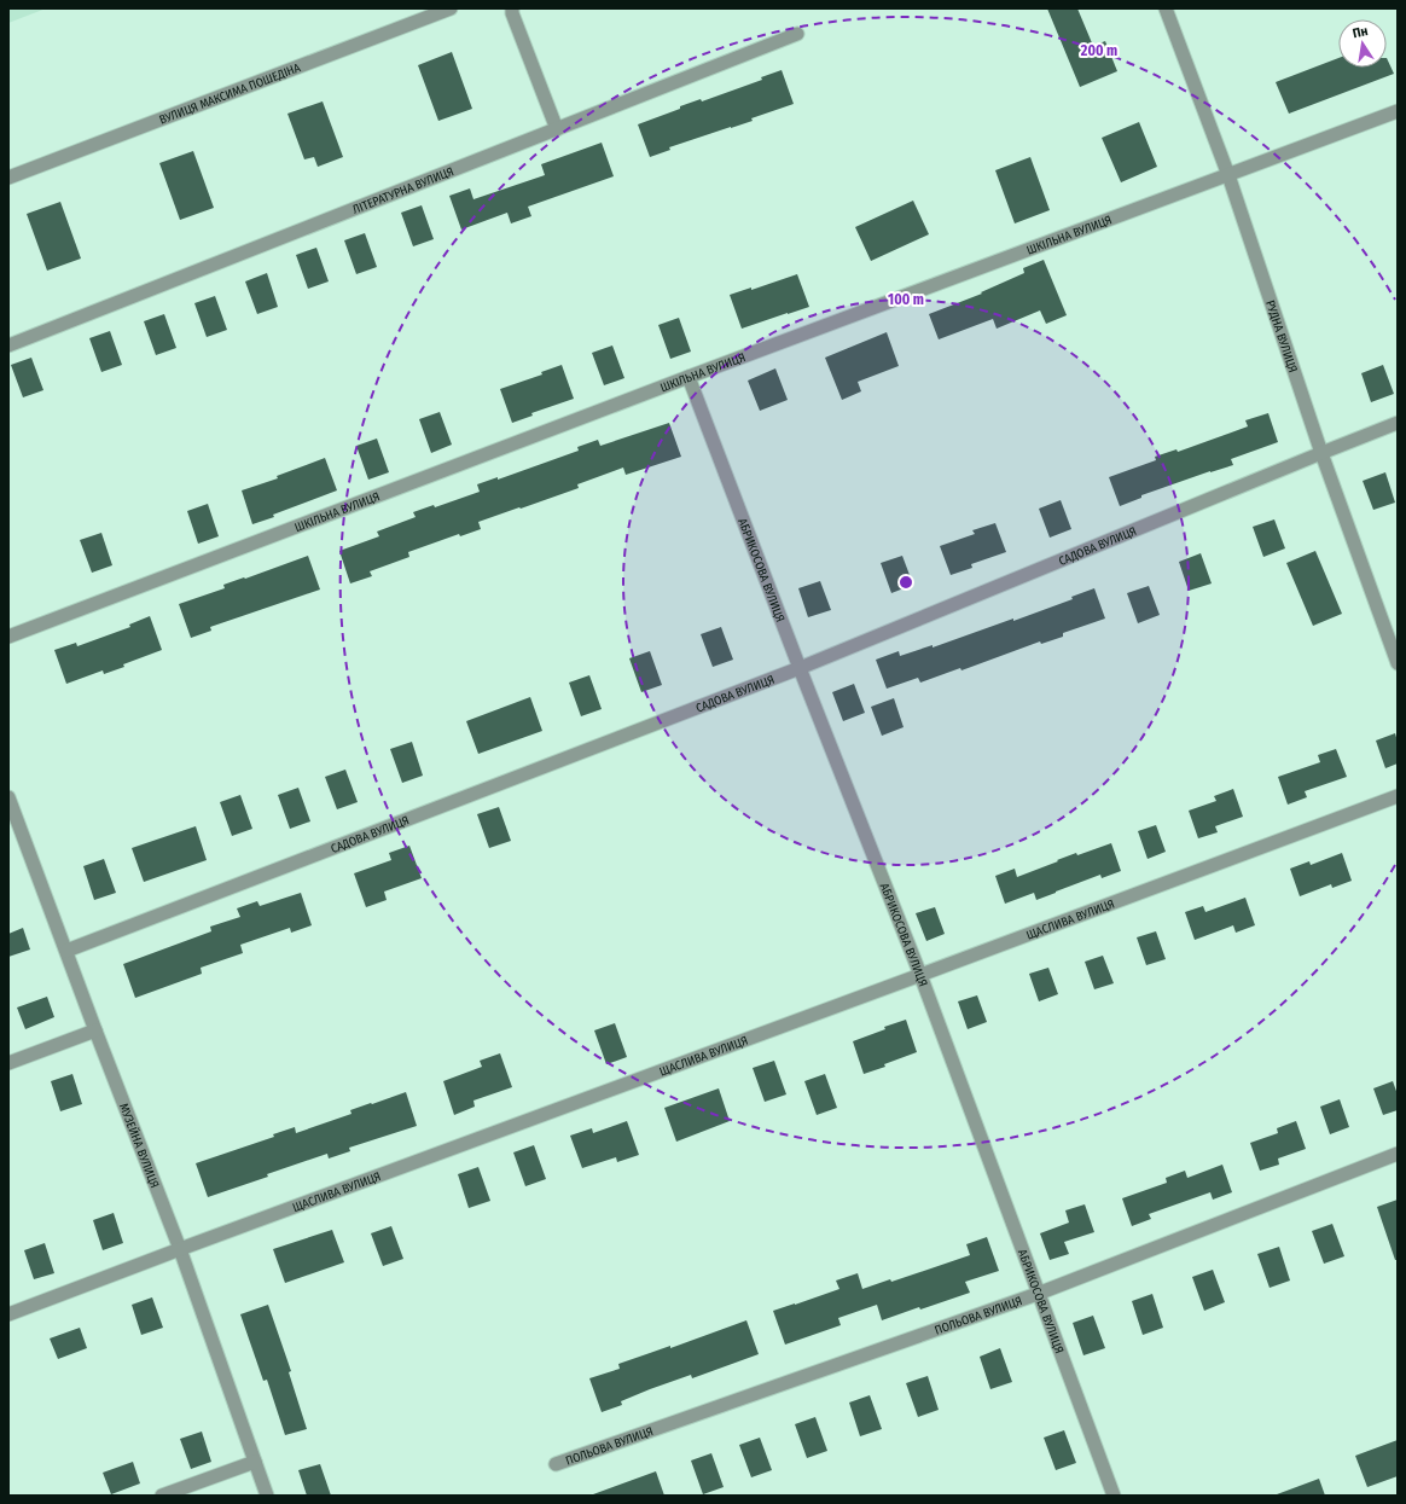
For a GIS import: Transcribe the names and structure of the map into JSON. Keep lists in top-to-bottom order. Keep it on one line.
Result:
{"streets":{"street":["ВУЛИЦЯ МАКСИМА ПОШЕДІНА","ЛІТЕРАТУРНА ВУЛИЦЯ","ШКІЛЬНА ВУЛИЦЯ","РУДНА ВУЛИЦЯ","САДОВА ВУЛИЦЯ","АБРИКОСОВА ВУЛИЦЯ","ЩАСЛИВА ВУЛИЦЯ","МУЗЕЙНА ВУЛИЦЯ","ПОЛЬОВА ВУЛИЦЯ"]},"crossings":[["ШКІЛЬНА ВУЛИЦЯ","РУДНА ВУЛИЦЯ"],["ШКІЛЬНА ВУЛИЦЯ","АБРИКОСОВА ВУЛИЦЯ"],["РУДНА ВУЛИЦЯ","САДОВА ВУЛИЦЯ"],["САДОВА ВУЛИЦЯ","АБРИКОСОВА ВУЛИЦЯ"],["САДОВА ВУЛИЦЯ","МУЗЕЙНА ВУЛИЦЯ"],["АБРИКОСОВА ВУЛИЦЯ","ЩАСЛИВА ВУЛИЦЯ"],["АБРИКОСОВА ВУЛИЦЯ","ПОЛЬОВА ВУЛИЦЯ"],["ЩАСЛИВА ВУЛИЦЯ","МУЗЕЙНА ВУЛИЦЯ"]],"north":"top","rings":["200 m","100 m"]}
